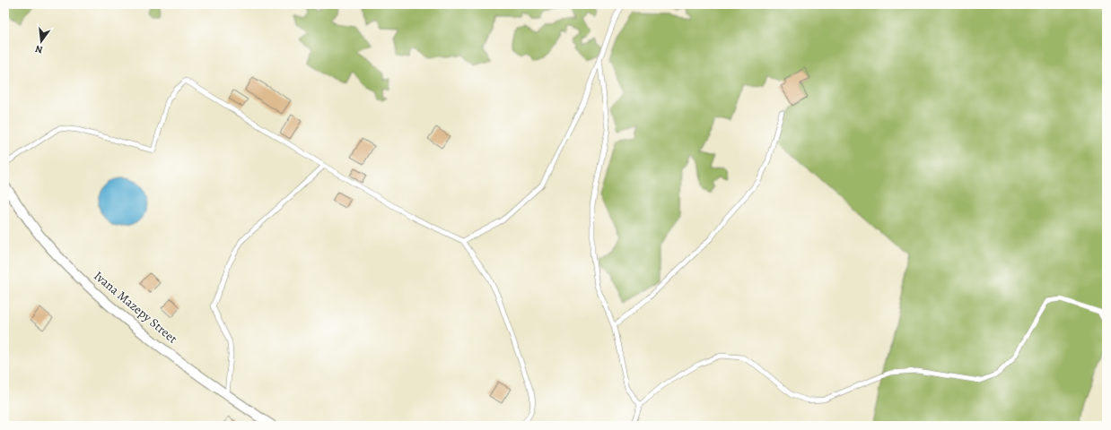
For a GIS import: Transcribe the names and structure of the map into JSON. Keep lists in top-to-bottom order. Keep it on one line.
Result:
{"streets":{"street":["Ivana Mazepy Street"]},"north":"bottom"}
